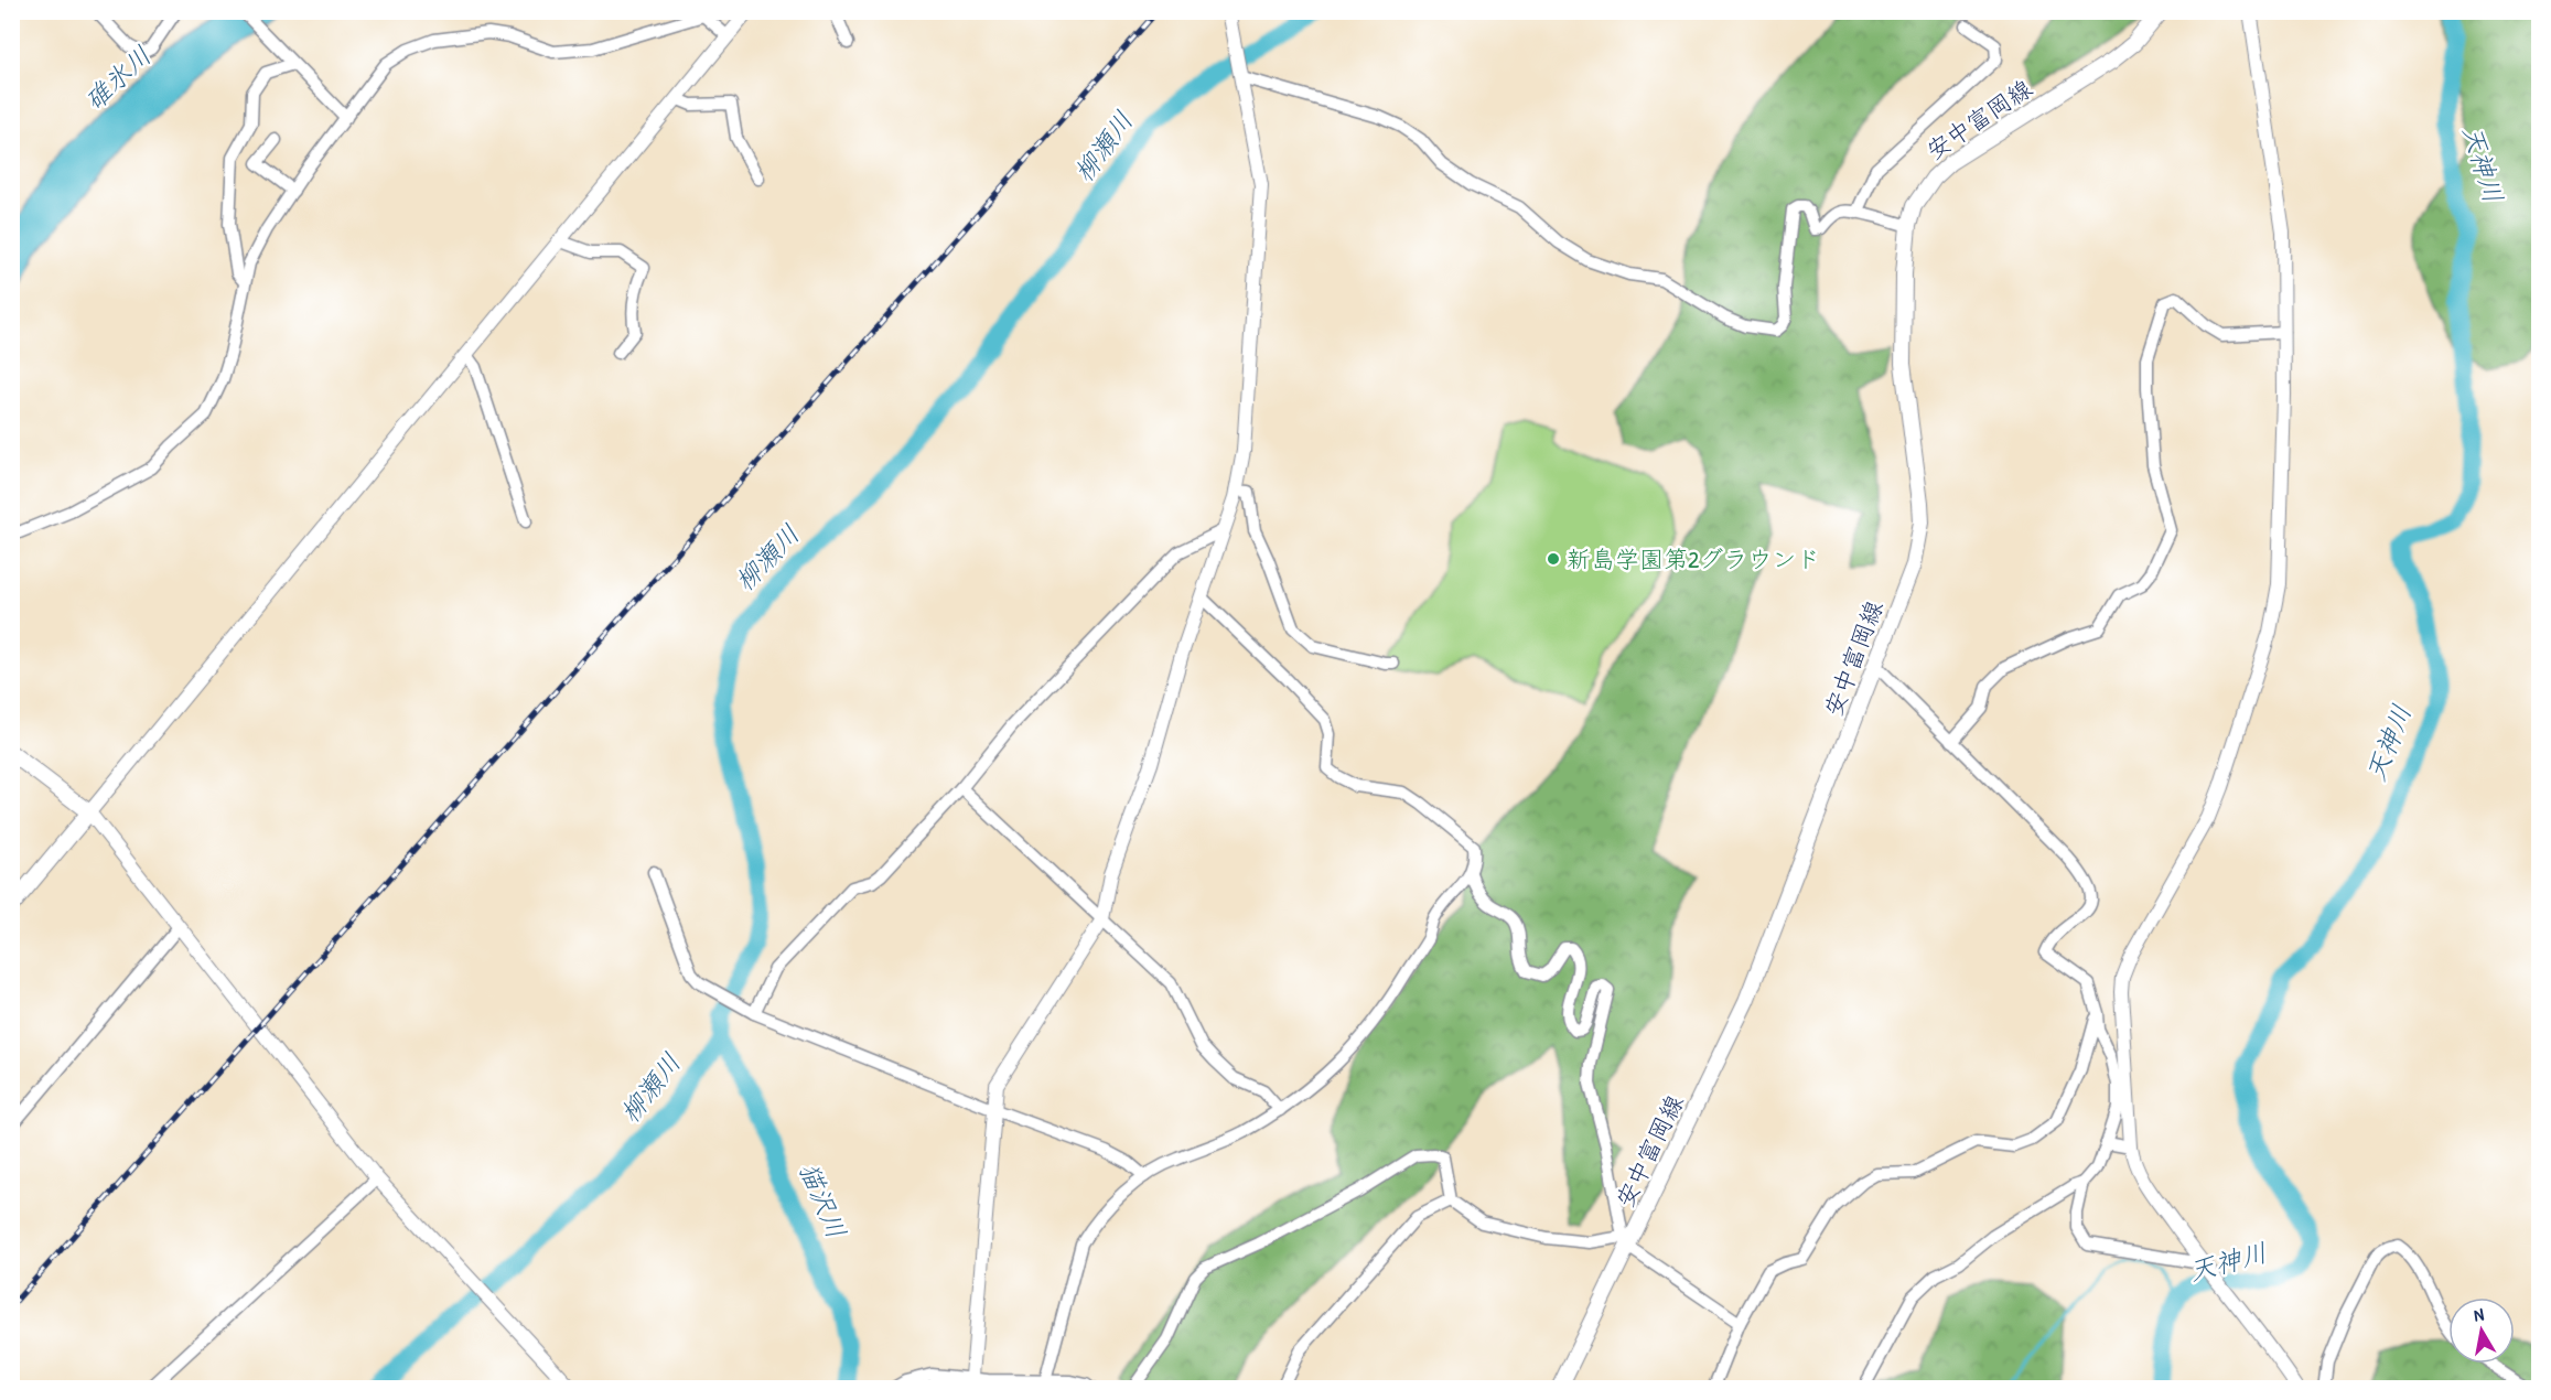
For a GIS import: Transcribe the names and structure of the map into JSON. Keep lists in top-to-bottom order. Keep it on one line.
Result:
{"streets":{"main road":["安中富岡線"]},"water":["碓氷川","柳瀬川","天神川","猫沢川"],"places":["新島学園第2グラウンド"],"north":"top"}
